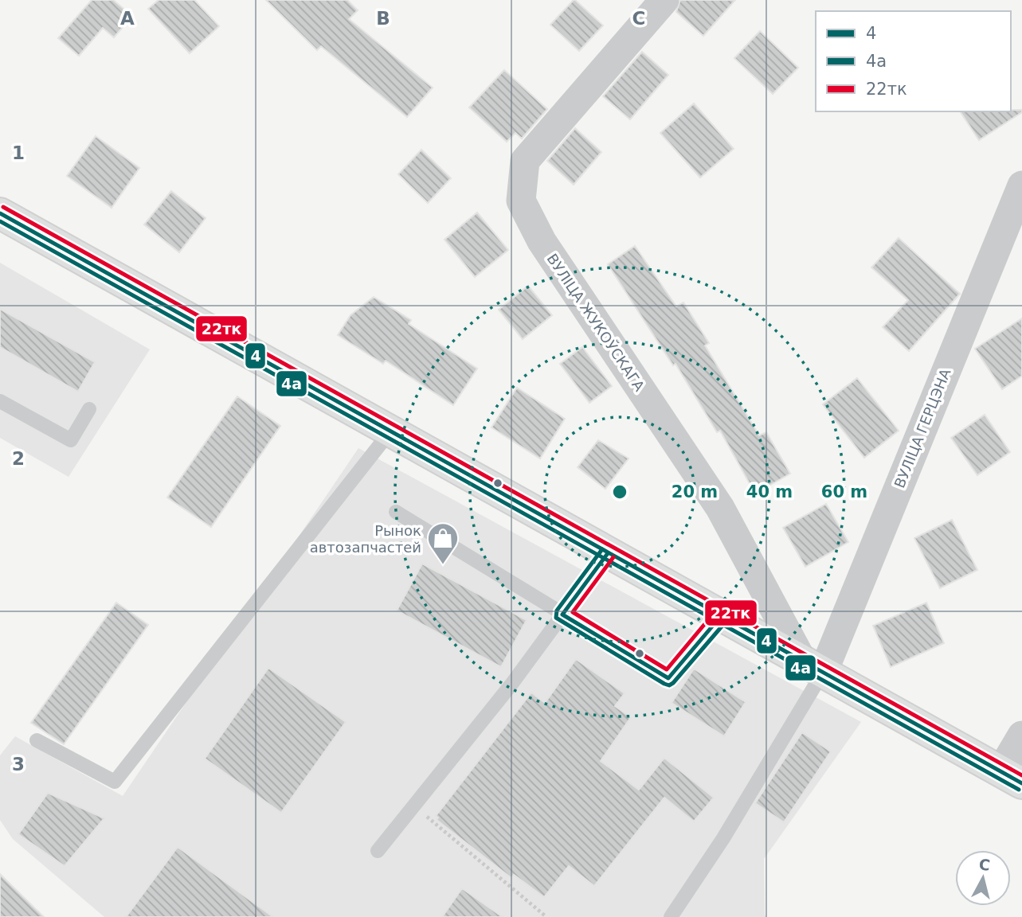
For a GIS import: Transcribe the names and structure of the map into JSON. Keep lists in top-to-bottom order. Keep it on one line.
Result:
{"streets":{"street":["ВУЛІЦА ЖУКОЎСКАГА","ВУЛІЦА ГЕРЦЭНА"]},"crossings":[["ВУЛІЦА ЖУКОЎСКАГА","ВУЛІЦА ГЕРЦЭНА"]],"places":{"shop":["Рынок автозапчастей"]},"lines":["transit line 22тк","transit line 4","transit line 4а"],"legend":["4","4а","22тк"],"north":"top","grid":{"columns":["A","B","C"],"rows":["1","2","3"]},"rings":["20 m","40 m","60 m"]}
